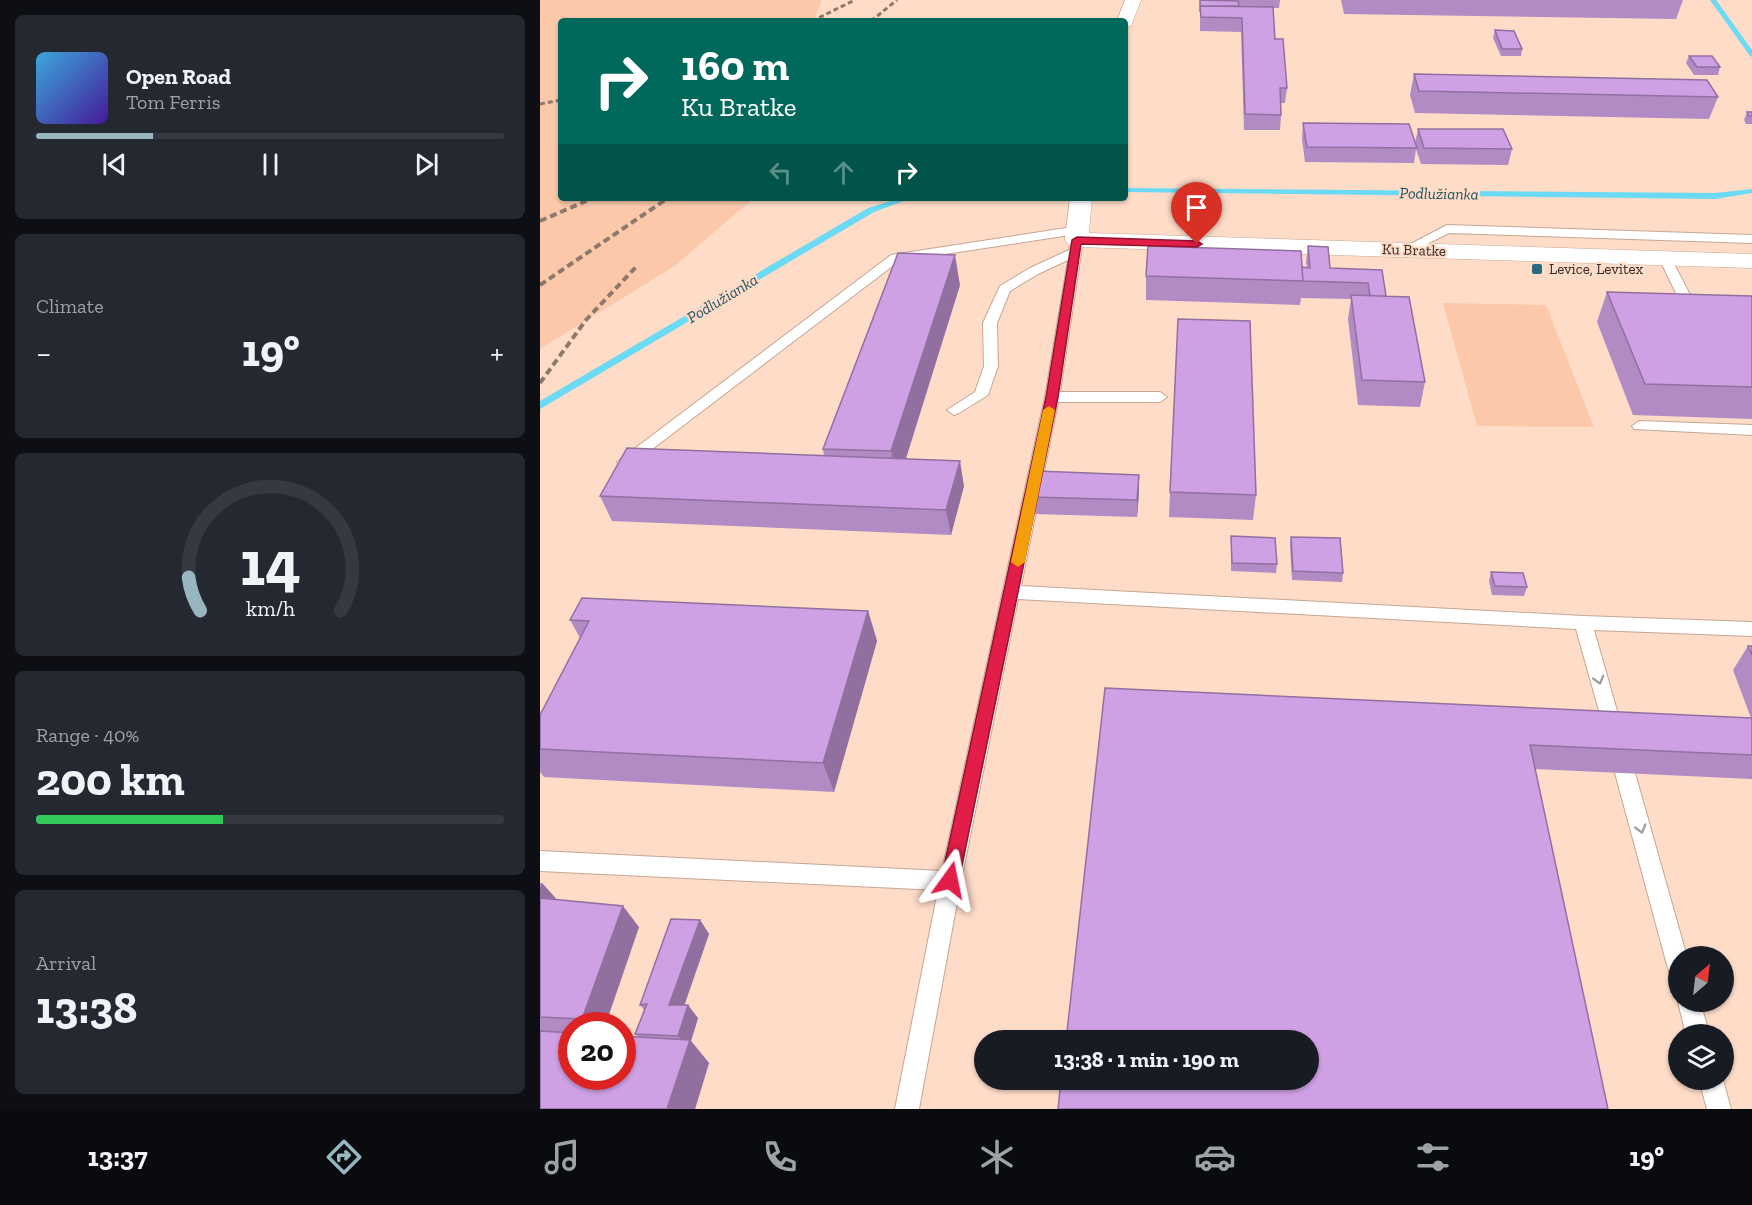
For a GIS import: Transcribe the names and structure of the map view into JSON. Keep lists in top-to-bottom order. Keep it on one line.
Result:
{"streets":{"street":["Ku Bratke"]},"water":["Podlužianka"],"places":{"transit":["Levice, Levitex"]},"north":"top right","page":{"turn":["160 m","Ku Bratke"],"song":["Open Road","Tom Ferris"],"tile":["Climate",["Range · 40%","200 km"],["Arrival","13:38"]],"heat":["−","19°","+"],"limit":"20","trip":"13:38 · 1 min · 190 m","tabs":["13:37","19°"],"gauge":["14","km/h"]}}
